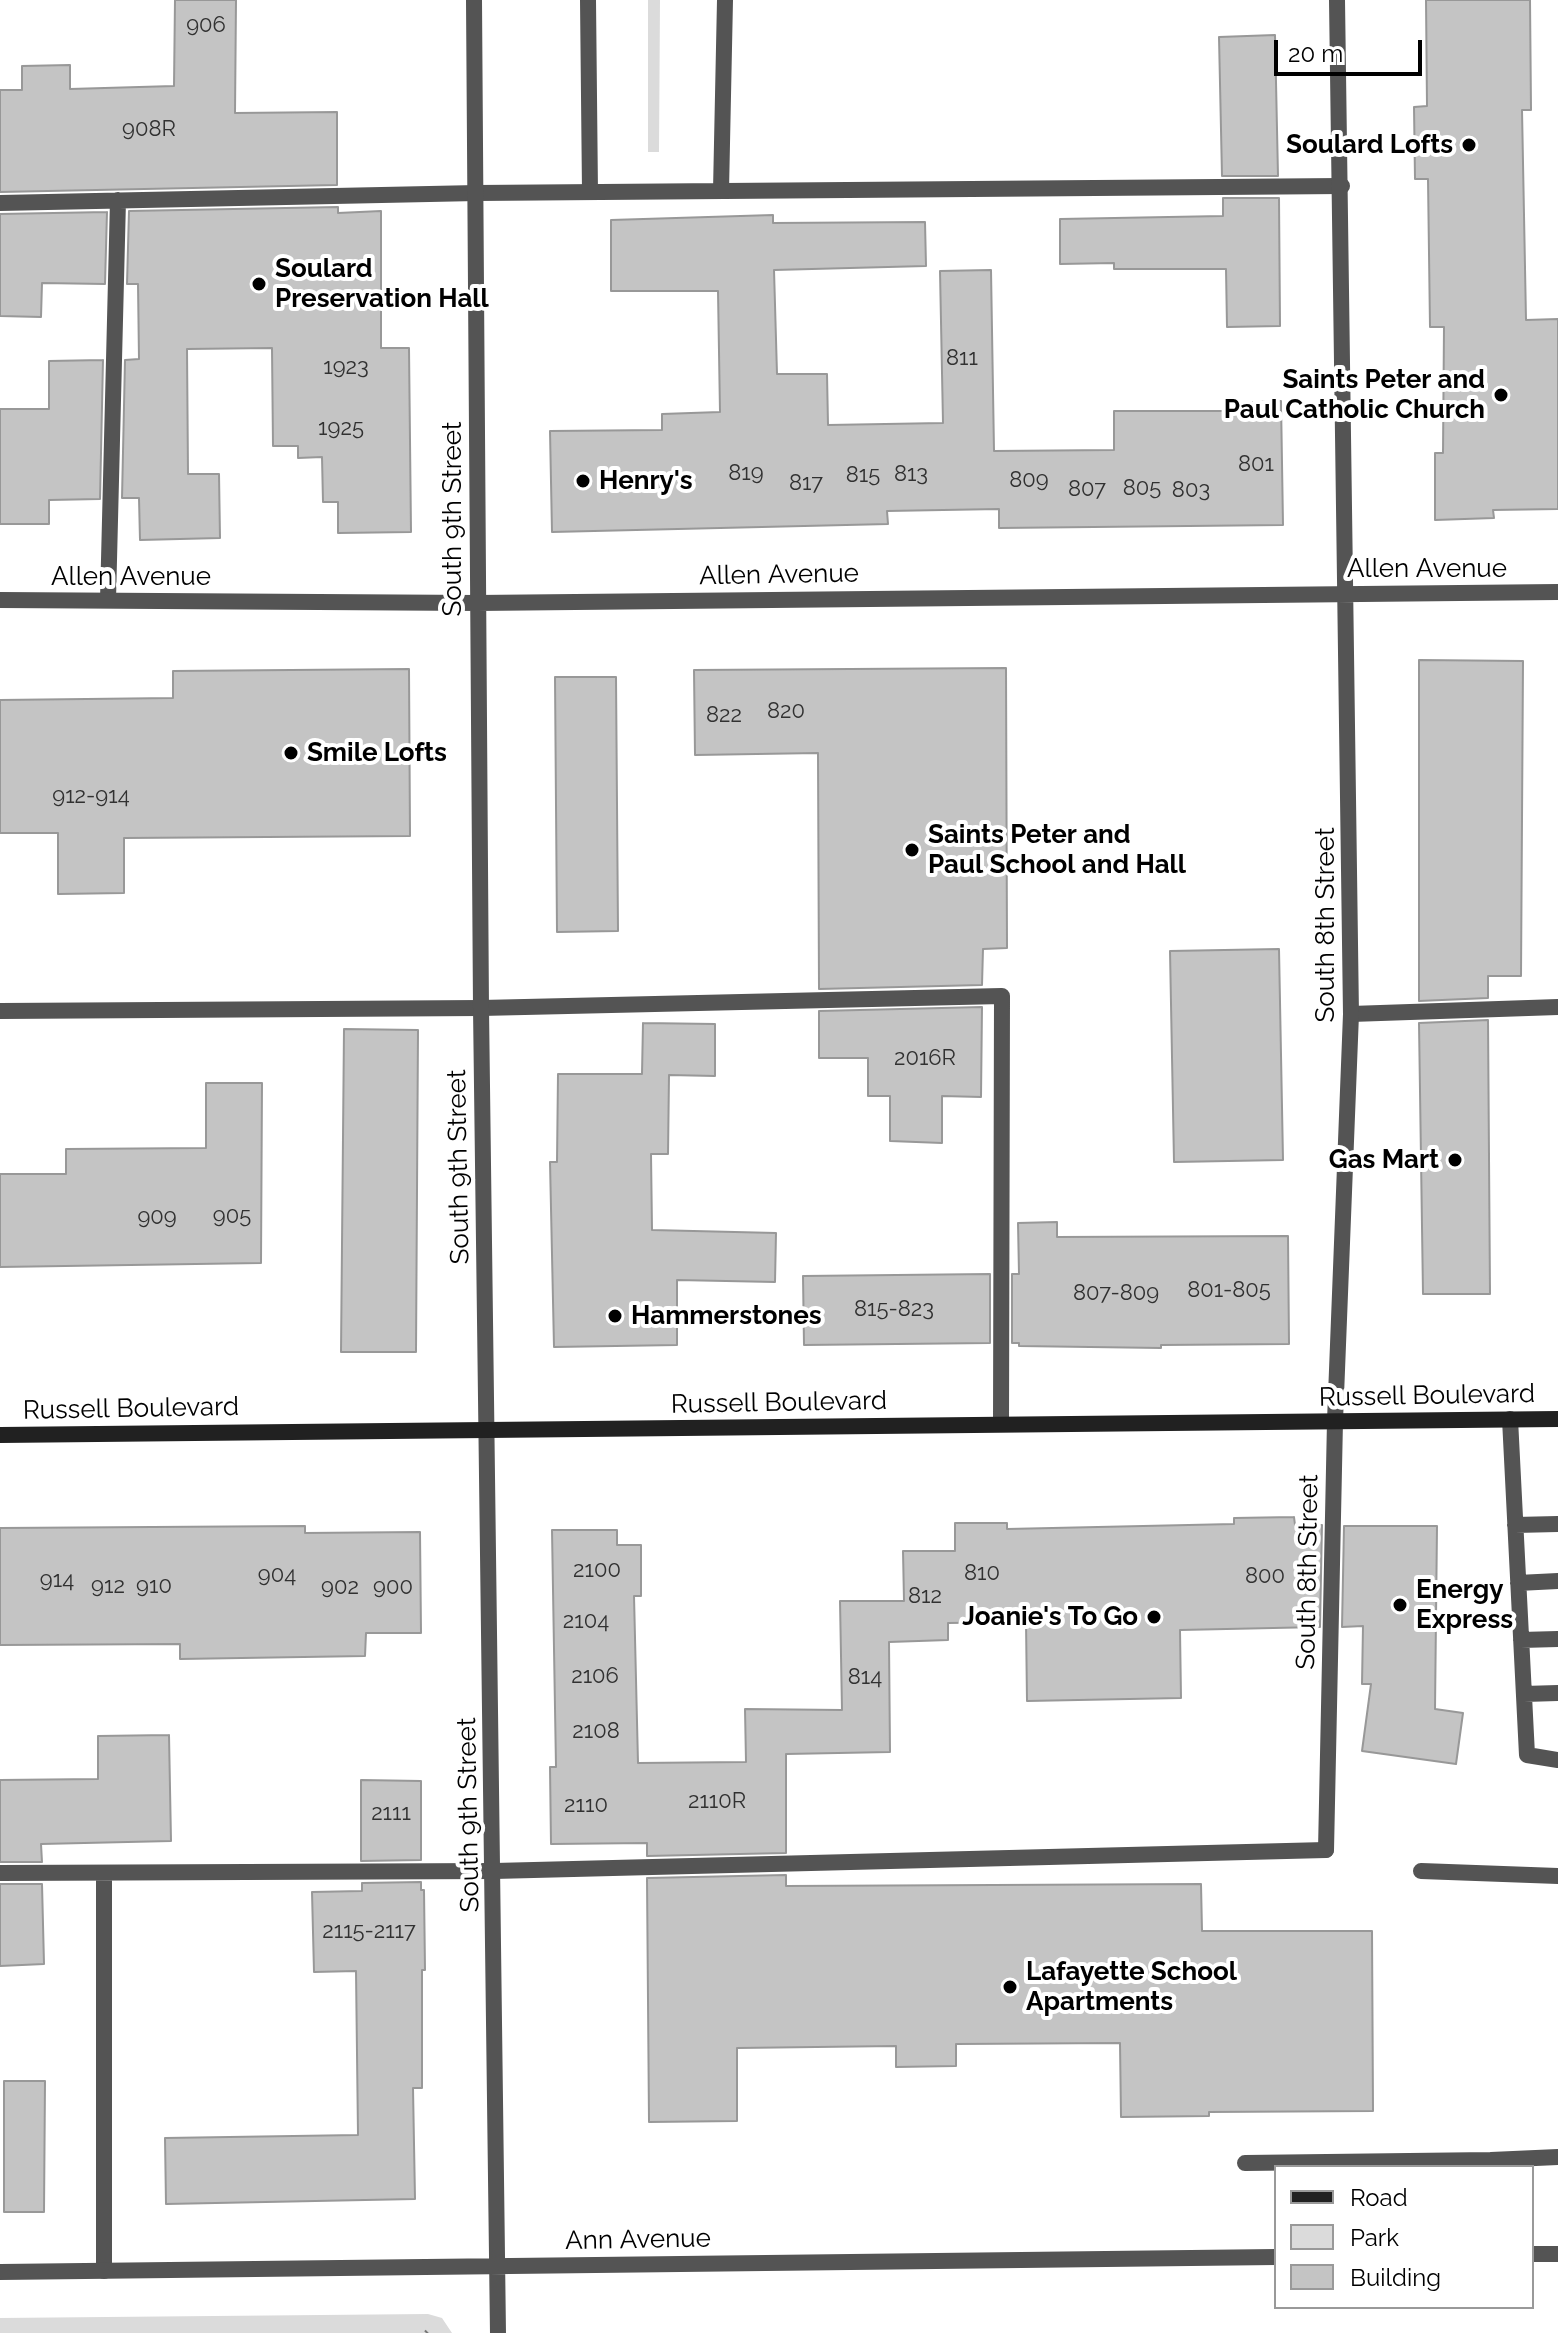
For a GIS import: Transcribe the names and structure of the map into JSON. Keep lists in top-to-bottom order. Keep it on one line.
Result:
{"streets":{"main road":["Russell Boulevard"],"street":["South 9th Street","Allen Avenue","South 8th Street","Ann Avenue"]},"crossings":[["South 9th Street","Allen Avenue"],["South 9th Street","South 8th Street"],["South 9th Street","Russell Boulevard"],["South 9th Street","Ann Avenue"],["Allen Avenue","South 8th Street"],["South 8th Street","Russell Boulevard"]],"places":["Soulard Lofts","Soulard Preservation Hall","Saints Peter and Paul Catholic Church","Henry's","Smile Lofts","Saints Peter and Paul School and Hall","Gas Mart","Hammerstones","Energy Express","Joanie's To Go","Lafayette School Apartments"],"house_numbers":["906","908R","811","1923","1925","801","819","813","815","809","817","805","807","803","820","822","912-914","2016R","905","909","801-805","807-809","815-823","2100","810","904","800","914","912","910","902","900","812","2104","2106","814","2108","2110R","2110","2111","2115-2117"],"legend":["Road","Park","Building"],"scale_bar":"20 m"}
